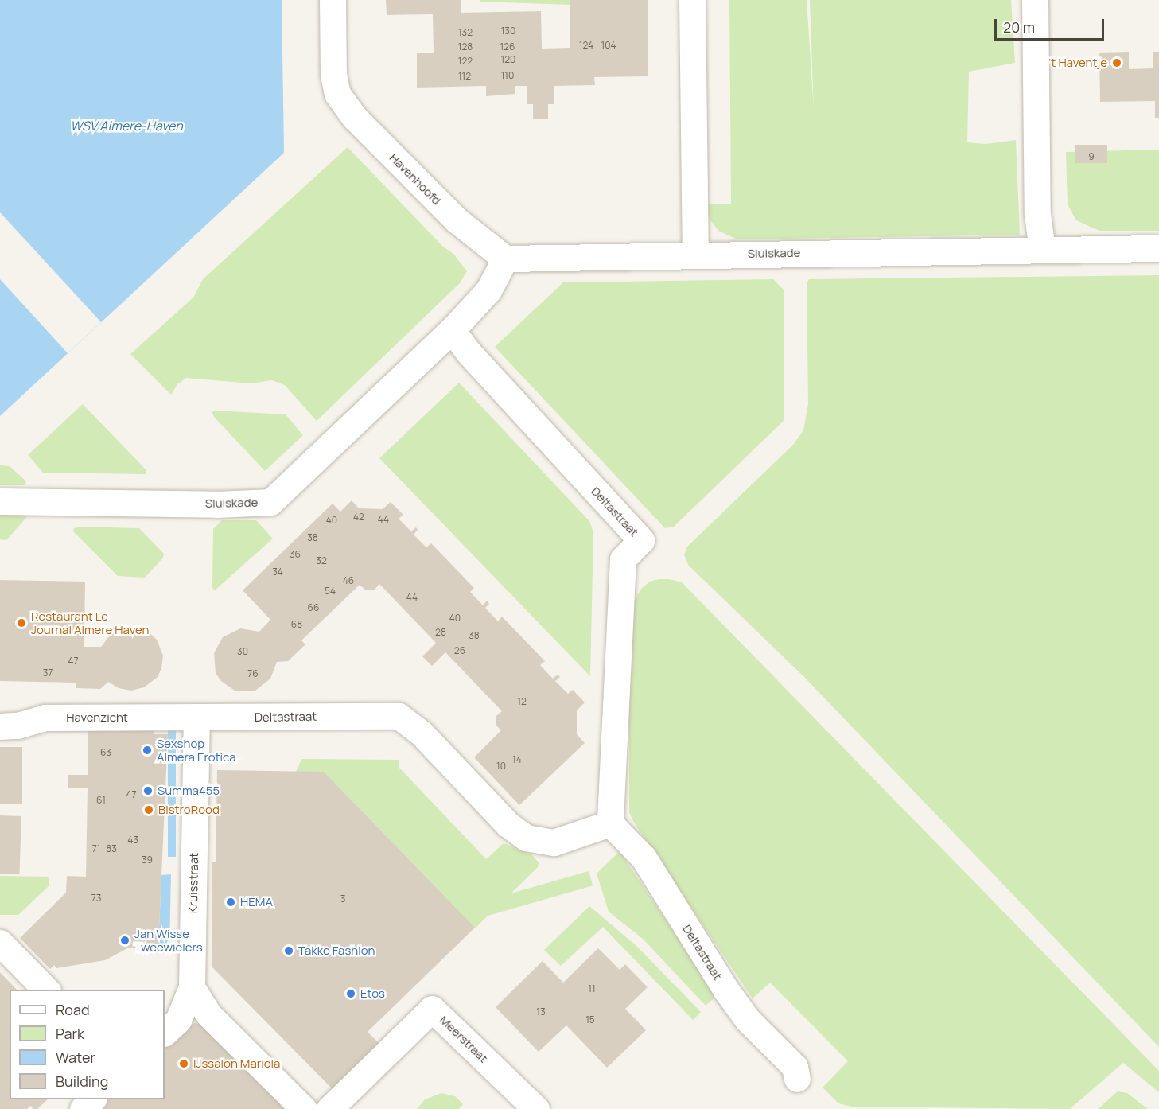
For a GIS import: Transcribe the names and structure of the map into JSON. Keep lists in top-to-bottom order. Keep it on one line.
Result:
{"streets":{"street":["Havenhoofd","Sluiskade","Deltastraat","Havenzicht","Kruisstraat","Meerstraat"]},"crossings":[["Havenhoofd","Sluiskade"],["Sluiskade","Deltastraat"],["Deltastraat","Havenzicht"],["Deltastraat","Kruisstraat"],["Havenzicht","Kruisstraat"]],"water":["WSV Almere-Haven"],"places":["'t Haventje","Restaurant Le Journal Almere Haven","Sexshop Almera Erotica","Summa455","BistroRood","HEMA","Jan Wisse Tweewielers","Takko Fashion","Etos","IJssalon Mariola"],"house_numbers":["130","132","124","104","128","126","120","122","110","112","9","42","44","40","38","36","32","34","46","54","44","66","40","68","28","38","26","30","47","37","76","12","63","14","10","47","61","43","71","83","39","73","3","11","13","15"],"legend":["Road","Park","Water","Building"],"scale_bar":"20 m"}
